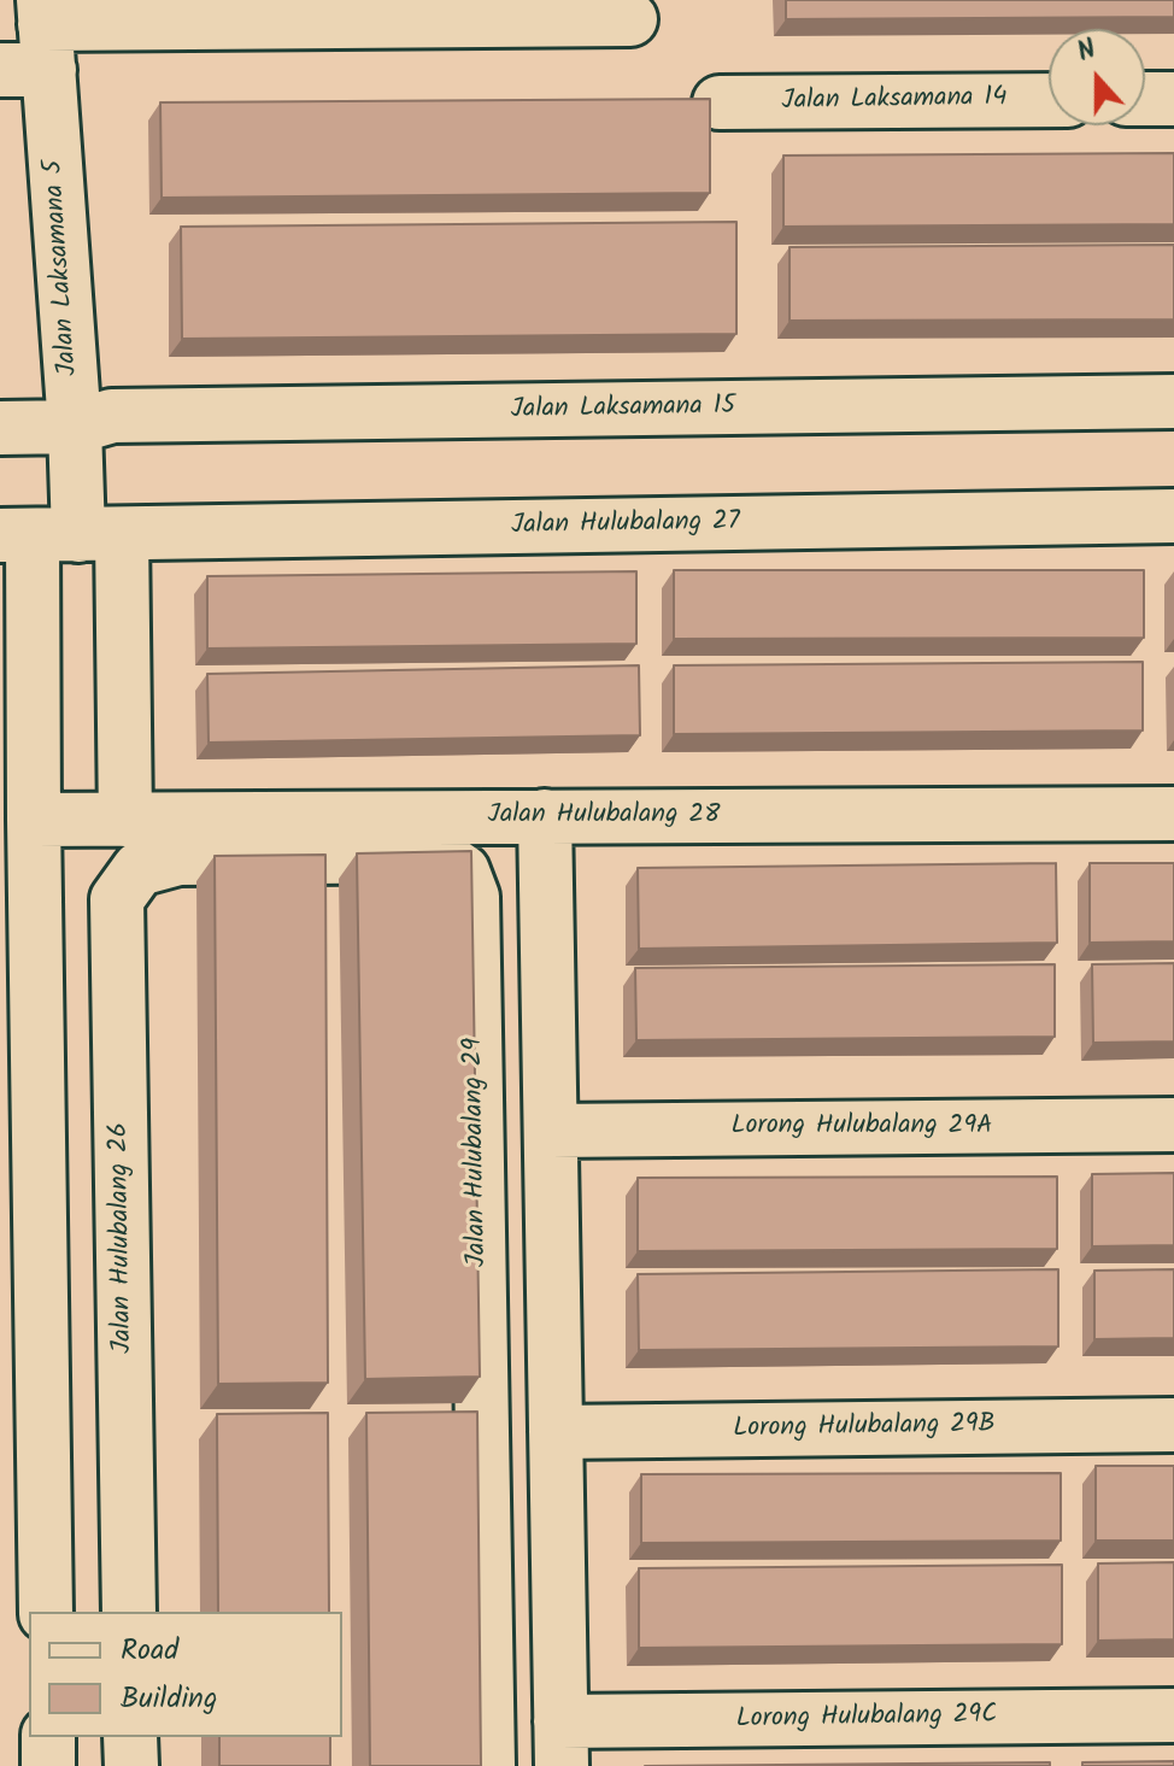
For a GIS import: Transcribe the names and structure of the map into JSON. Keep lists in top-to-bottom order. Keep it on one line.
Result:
{"streets":{"street":["Jalan Laksamana 14","Jalan Laksamana 5","Jalan Laksamana 15","Jalan Hulubalang 27","Jalan Hulubalang 28","Lorong Hulubalang 29A","Jalan Hulubalang 29","Jalan Hulubalang 26","Lorong Hulubalang 29B","Lorong Hulubalang 29C"]},"crossings":[["Jalan Laksamana 5","Jalan Laksamana 15"],["Jalan Laksamana 5","Jalan Hulubalang 27"],["Jalan Hulubalang 29","Jalan Hulubalang 26"]],"legend":["Road","Building"],"north":"top"}
